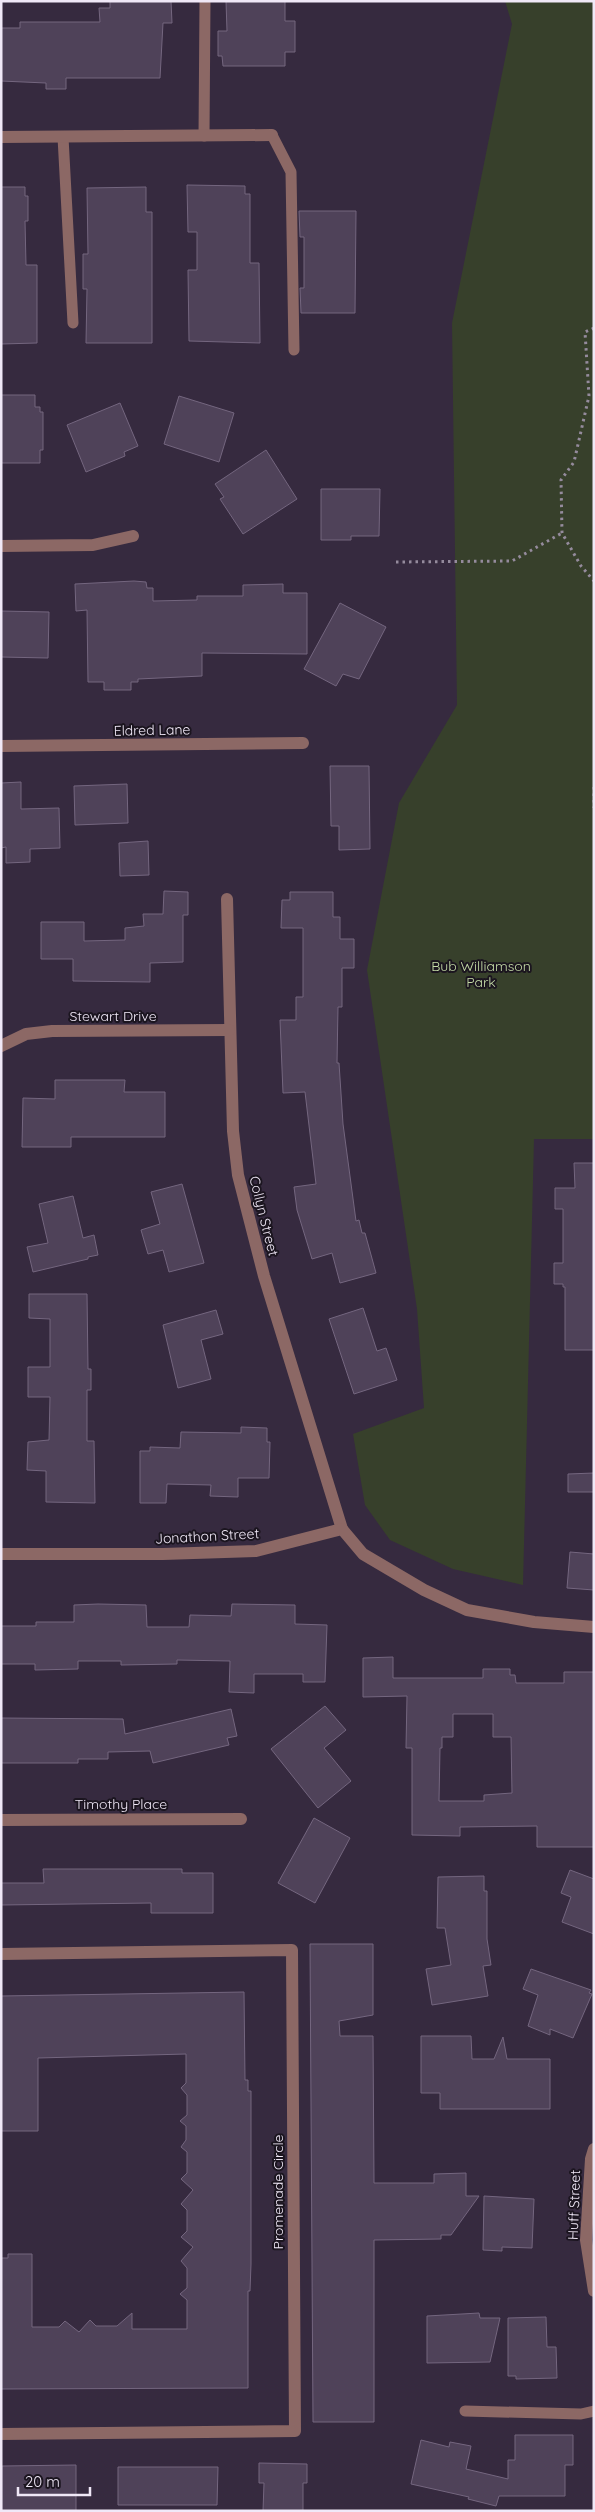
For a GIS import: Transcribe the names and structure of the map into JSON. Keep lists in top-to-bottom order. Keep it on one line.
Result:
{"streets":{"street":["Eldred Lane","Stewart Drive","Collyn Street","Jonathon Street","Timothy Place","Promenade Circle","Huff Street"]},"crossings":[["Stewart Drive","Collyn Street"],["Collyn Street","Jonathon Street"]],"parks":["Bub Williamson Park"],"scale_bar":"20 m"}
